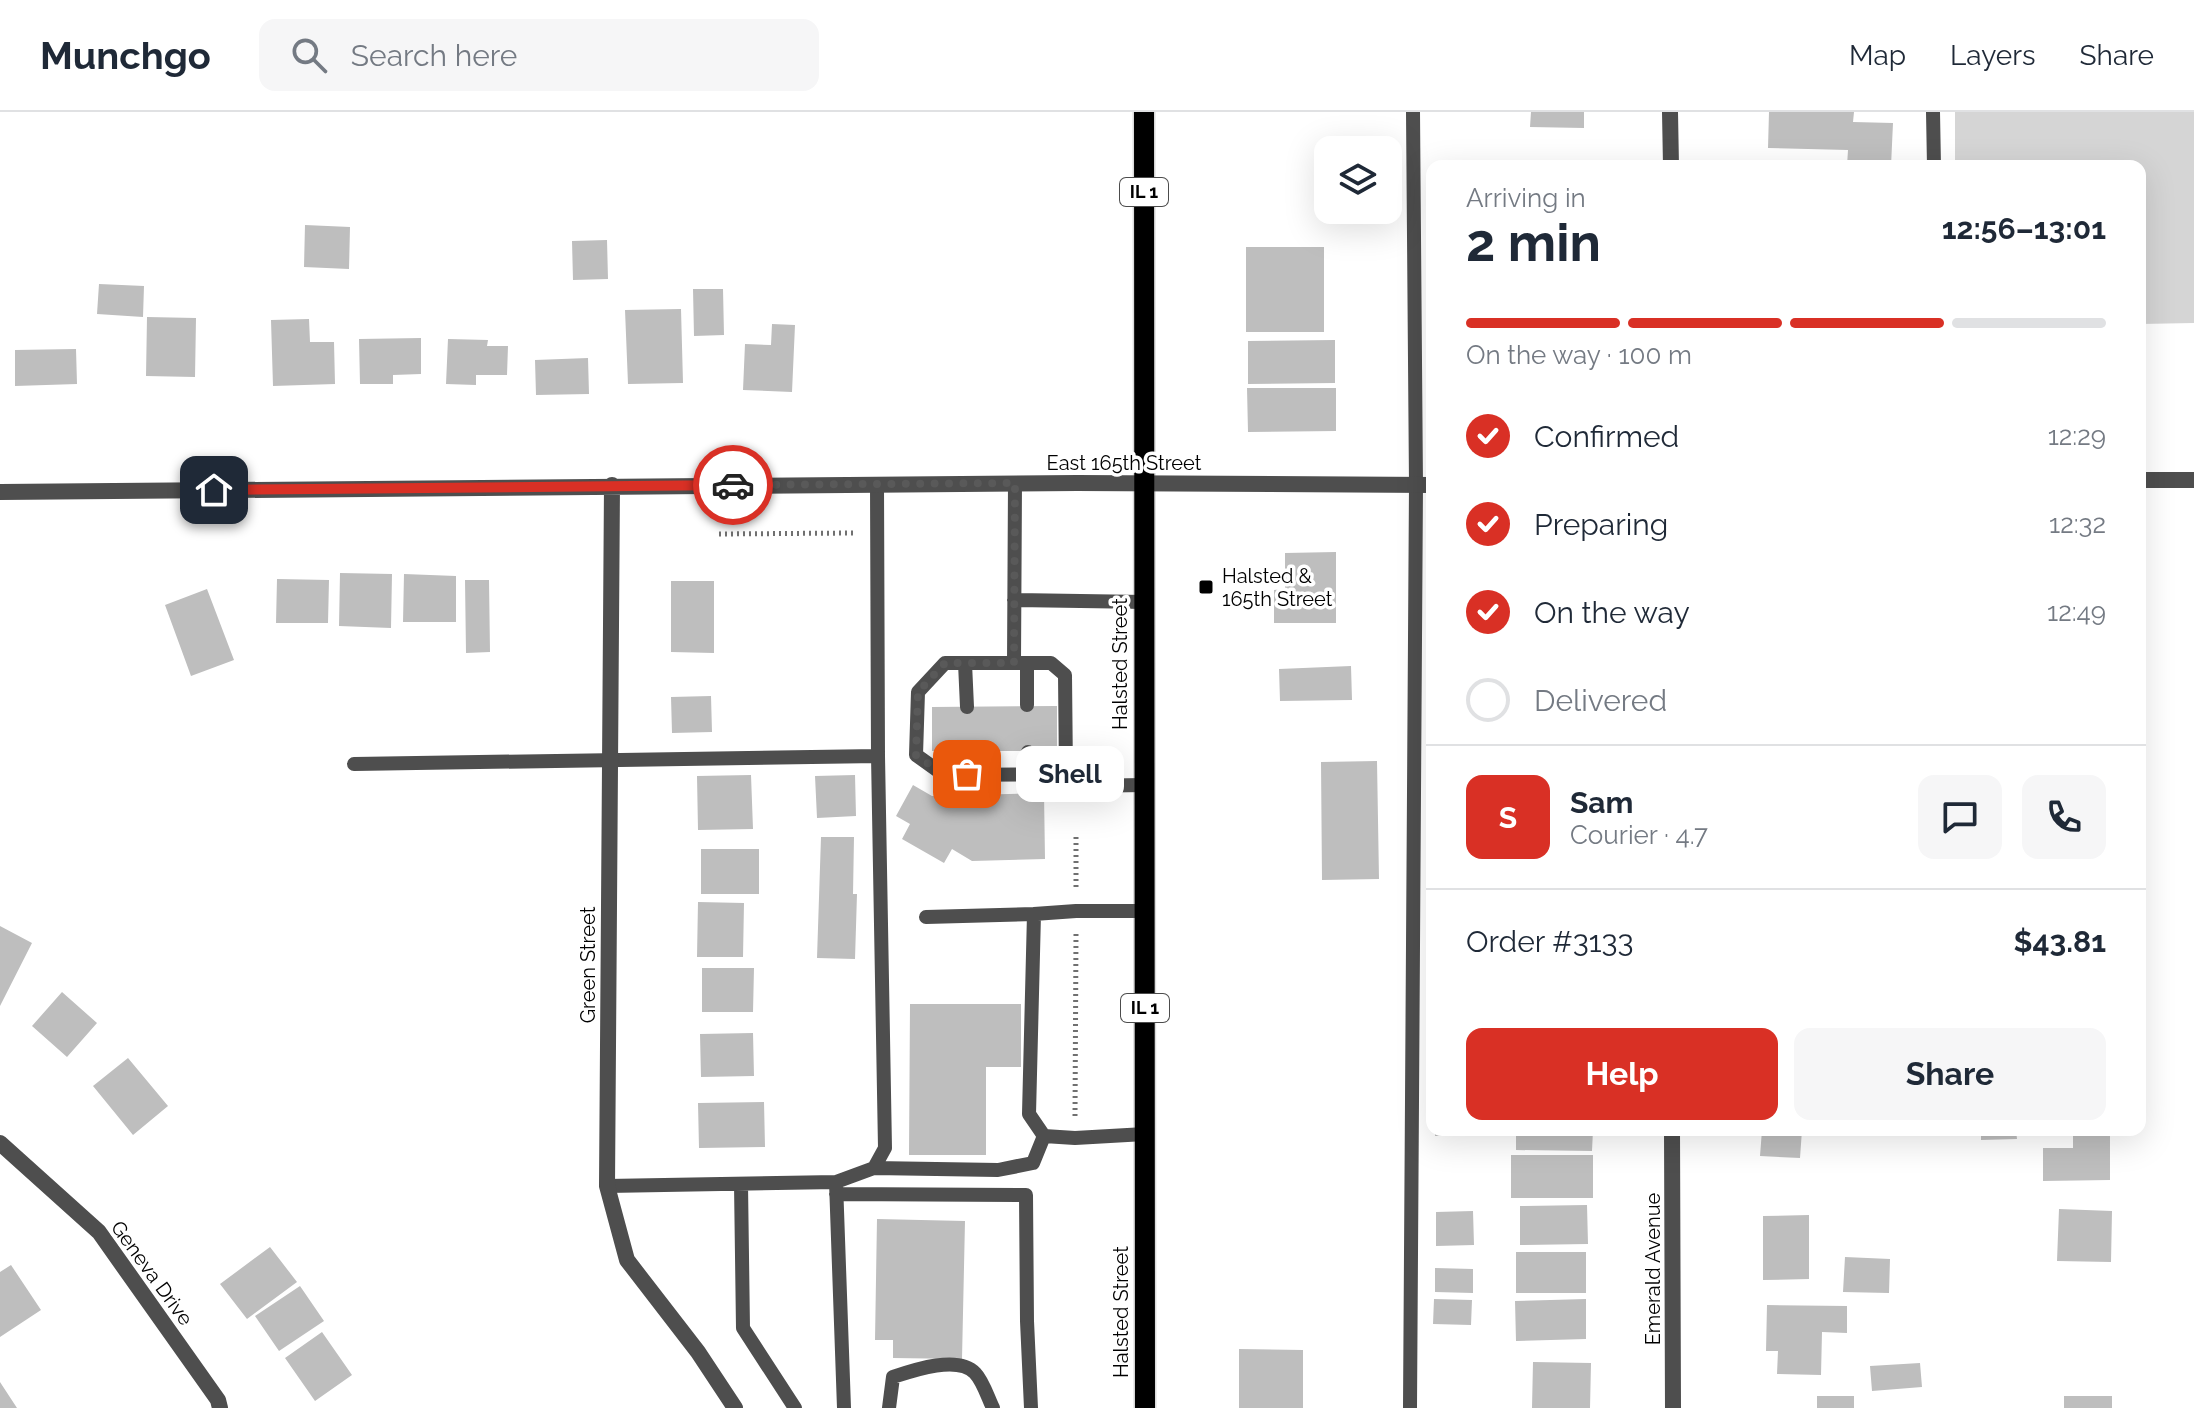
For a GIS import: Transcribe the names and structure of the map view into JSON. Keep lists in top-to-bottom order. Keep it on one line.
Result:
{"streets":{"main road":["IL 1","Halsted Street"],"street":["East 165th Street","Green Street","Emerald Avenue","Geneva Drive"]},"crossings":[["East 165th Street","Halsted Street"],["East 165th Street","Green Street"]],"places":{"transit":["Halsted & 165th Street"],"other":["Shell"]},"page":{"header":"Munchgo","search":"Search here","nav":["Map","Layers","Share"],"heading":["2 min","Arriving in","12:56–13:01"],"panel":["Sam","Courier · 4.7","Order #3133","$43.81"],"bar":"On the way · 100 m","list":[["Confirmed","12:29"],["Preparing","12:32"],["On the way","12:49"],"Delivered"],"bubble":"Shell","round":"S","buttons":["Help","Share"]}}
